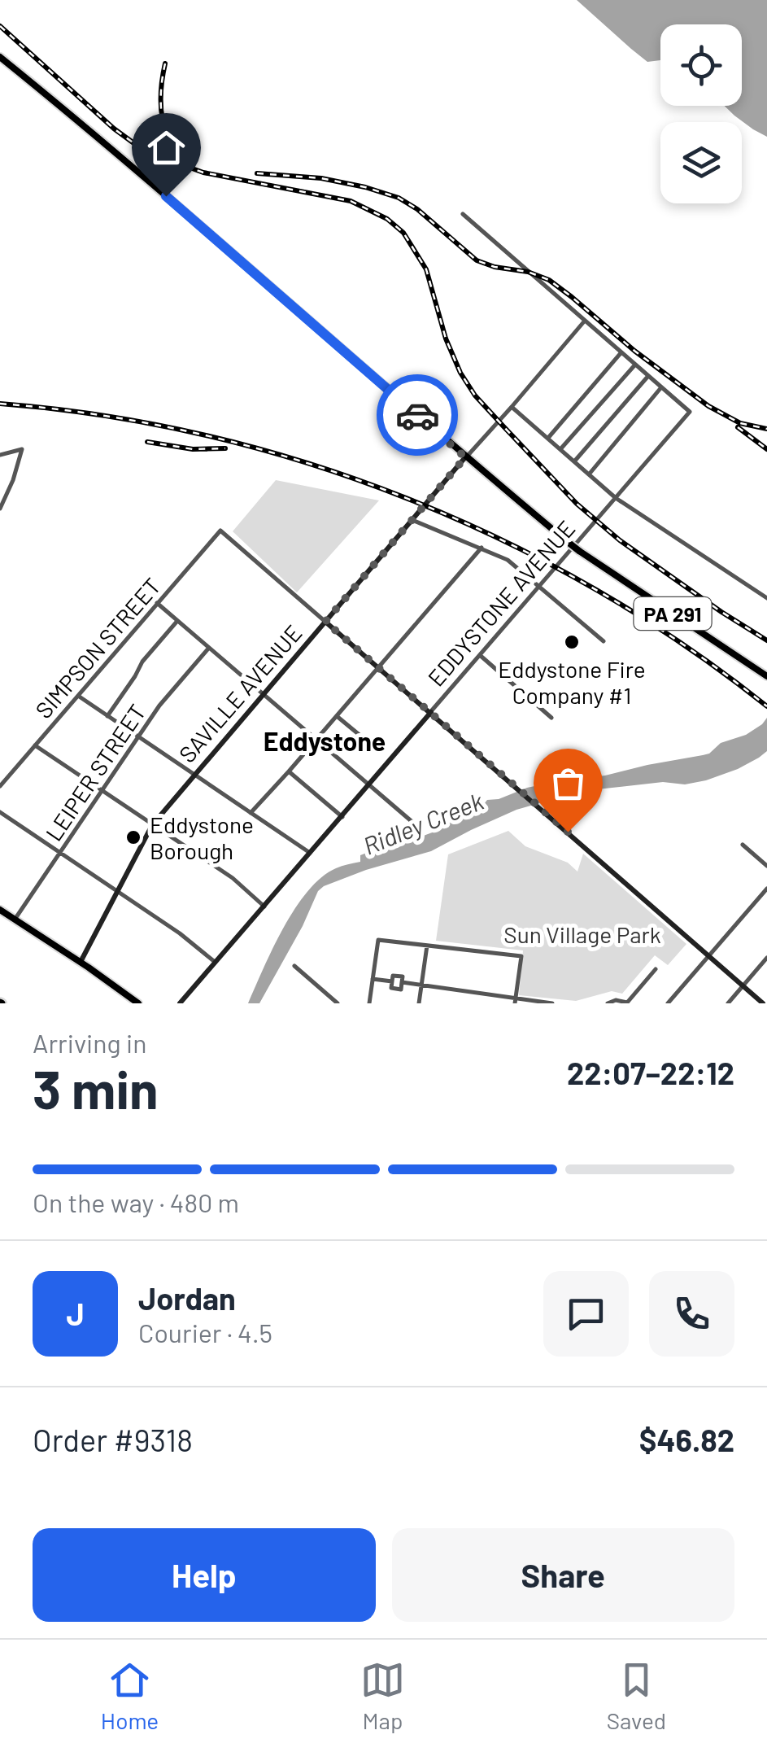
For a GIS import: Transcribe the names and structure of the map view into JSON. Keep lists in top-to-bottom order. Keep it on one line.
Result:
{"streets":{"main road":["PA 291"],"street":["EDDYSTONE AVENUE","SIMPSON STREET","SAVILLE AVENUE","LEIPER STREET"]},"crossings":[["PA 291","SAVILLE AVENUE"],["SIMPSON STREET","SAVILLE AVENUE"]],"districts":["Eddystone"],"water":["Ridley Creek"],"parks":["Sun Village Park"],"places":["Eddystone Fire Company #1","Eddystone Borough"],"page":{"heading":["3 min","Arriving in","22:07–22:12"],"panel":["Jordan","Courier · 4.5","Order #9318","$46.82"],"bar":"On the way · 480 m","round":"J","buttons":["Help","Share"],"tabs":["Home","Map","Saved"]}}
